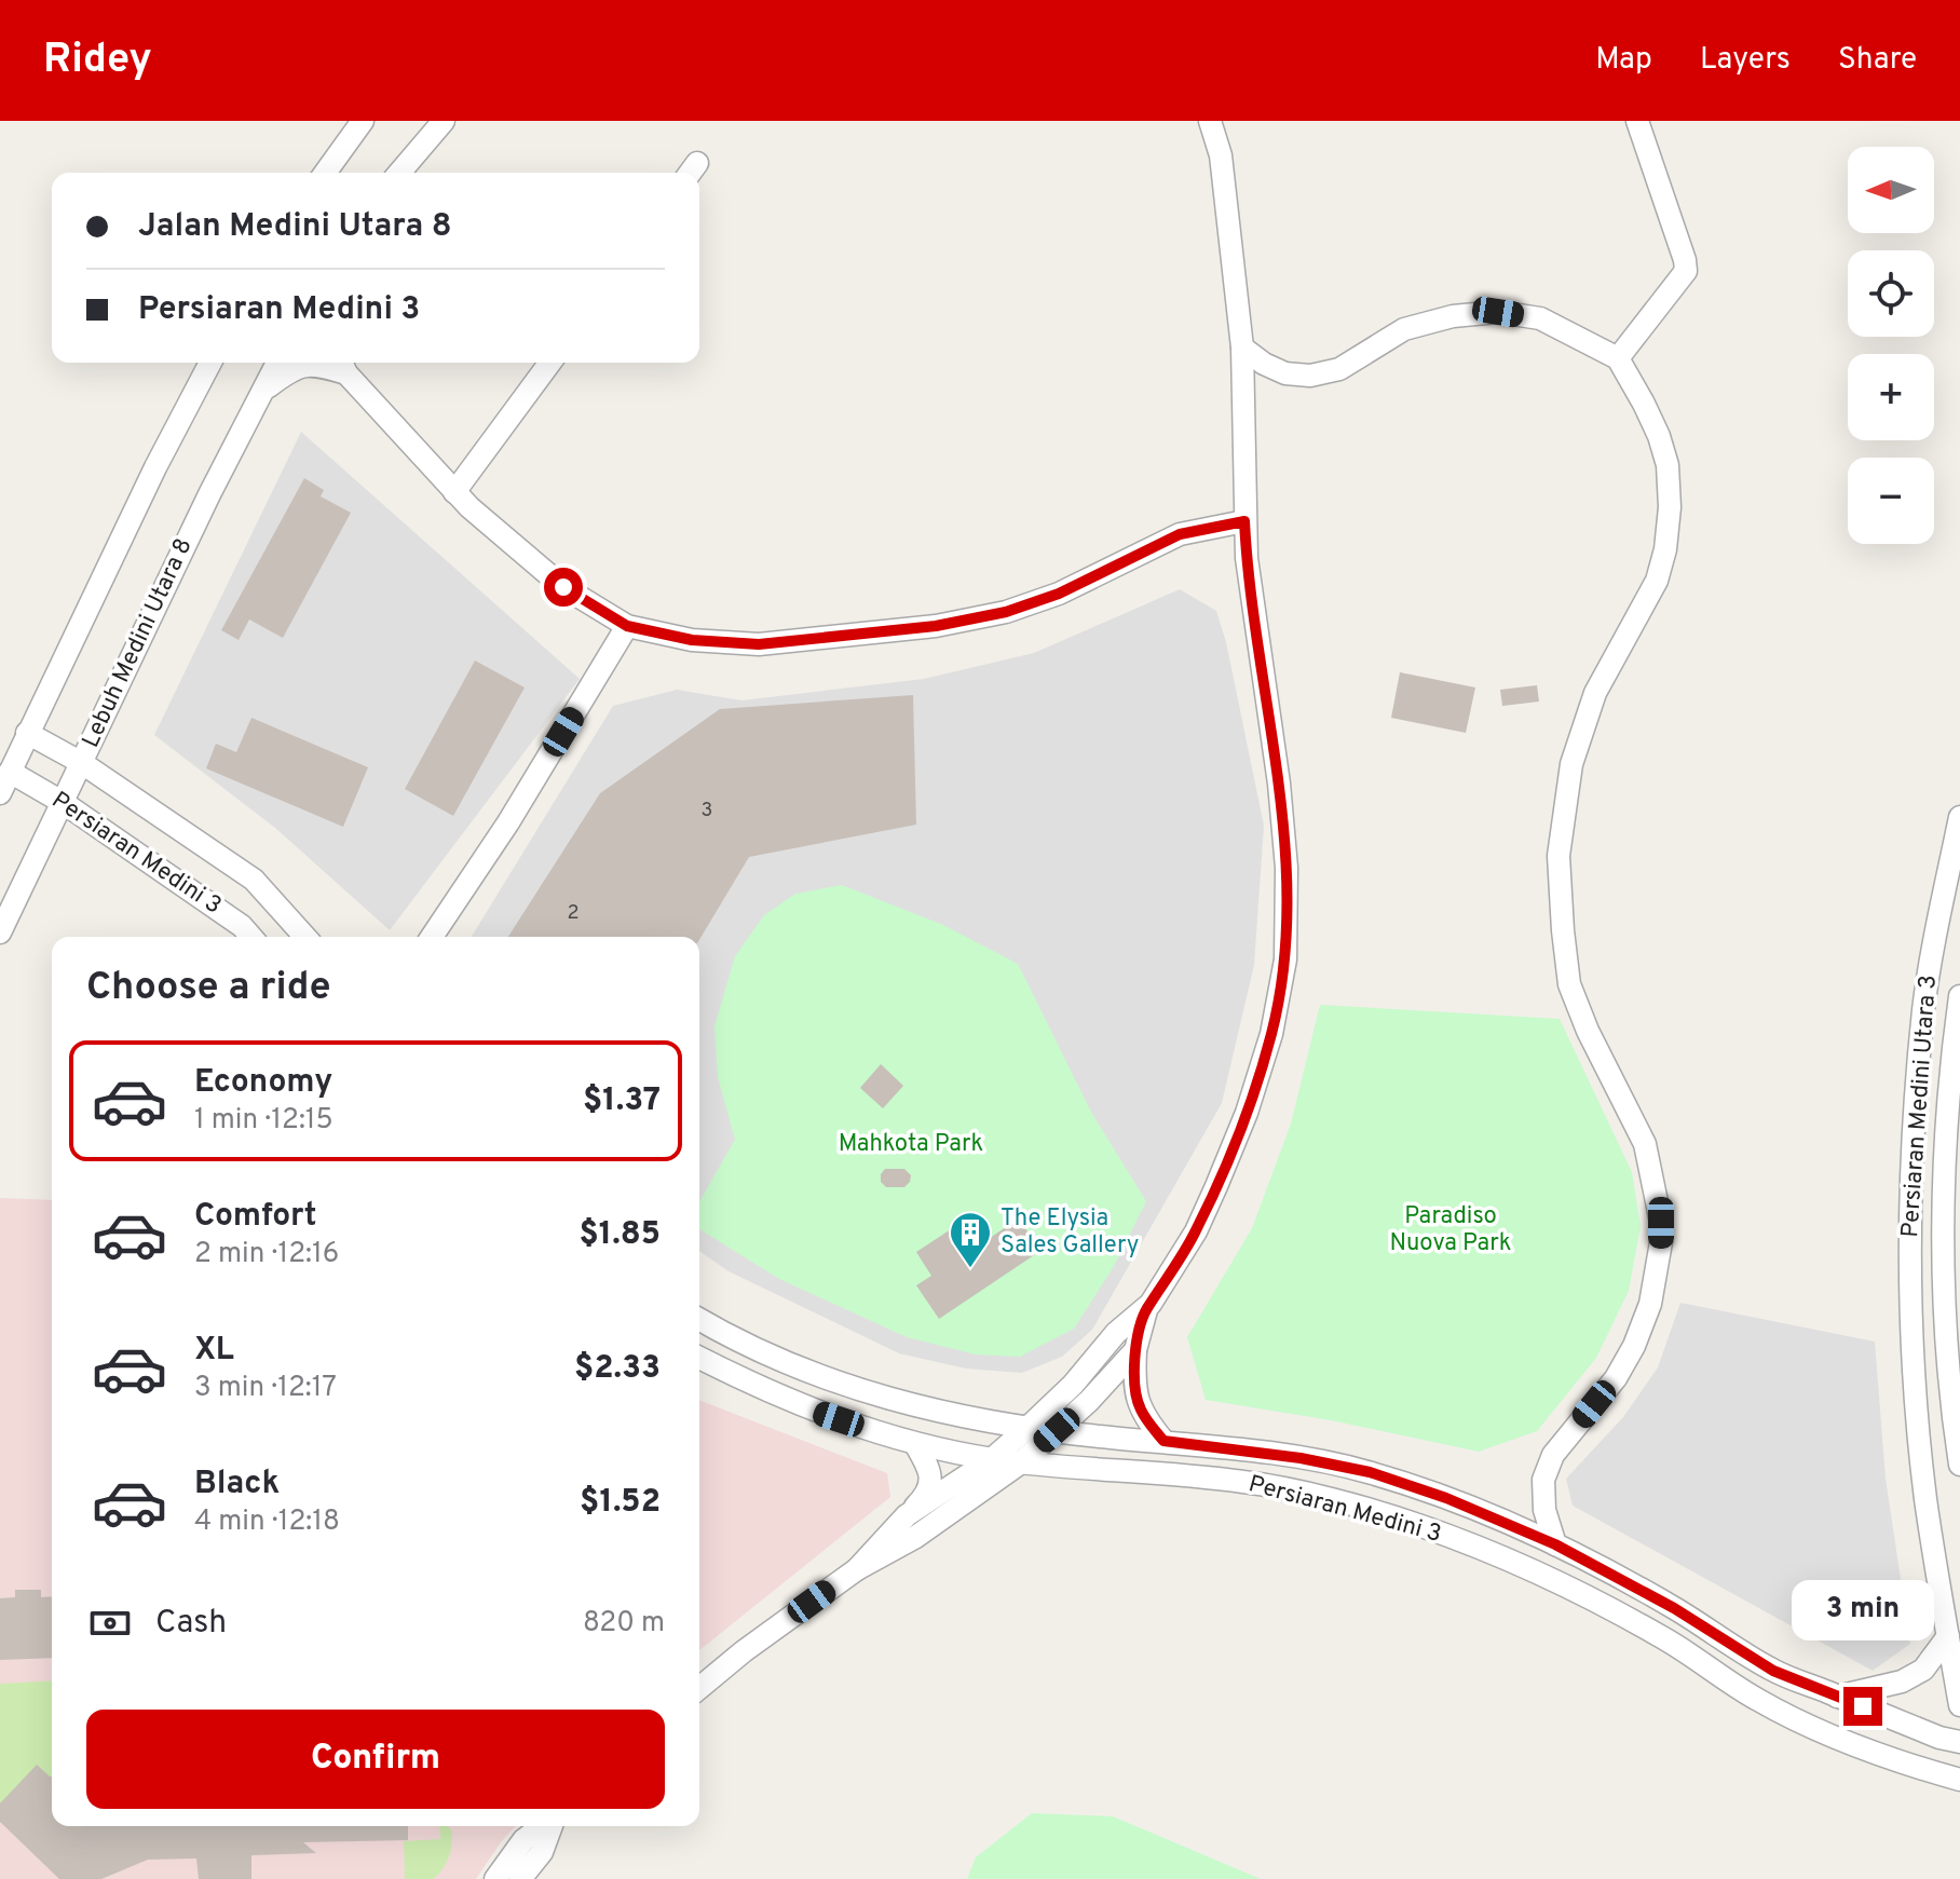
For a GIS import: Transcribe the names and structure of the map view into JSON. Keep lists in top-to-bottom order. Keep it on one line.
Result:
{"streets":{"street":["Lebuh Medini Utara 8","Persiaran Medini 3","Persiaran Medini Utara 3"]},"crossings":[["Lebuh Medini Utara 8","Persiaran Medini 3"]],"parks":["Mahkota Park","Paradiso Nuova Park"],"places":{"building":["The Elysia Sales Gallery"]},"house_numbers":["3","2"],"north":"left","page":{"header":"Ridey","nav":["Map","Layers","Share"],"map_buttons":["+","−"],"banner":["Jalan Medini Utara 8","Persiaran Medini 3"],"heading":"Choose a ride","list":[{"name":"Economy","note":"1 min · 12:15","value":"$1.37"},{"name":"Comfort","note":"2 min · 12:16","value":"$1.85"},{"name":"XL","note":"3 min · 12:17","value":"$2.33"},{"name":"Black","note":"4 min · 12:18","value":"$1.52"}],"pay":["Cash","820 m"],"bubble":"3 min","buttons":"Confirm"}}
